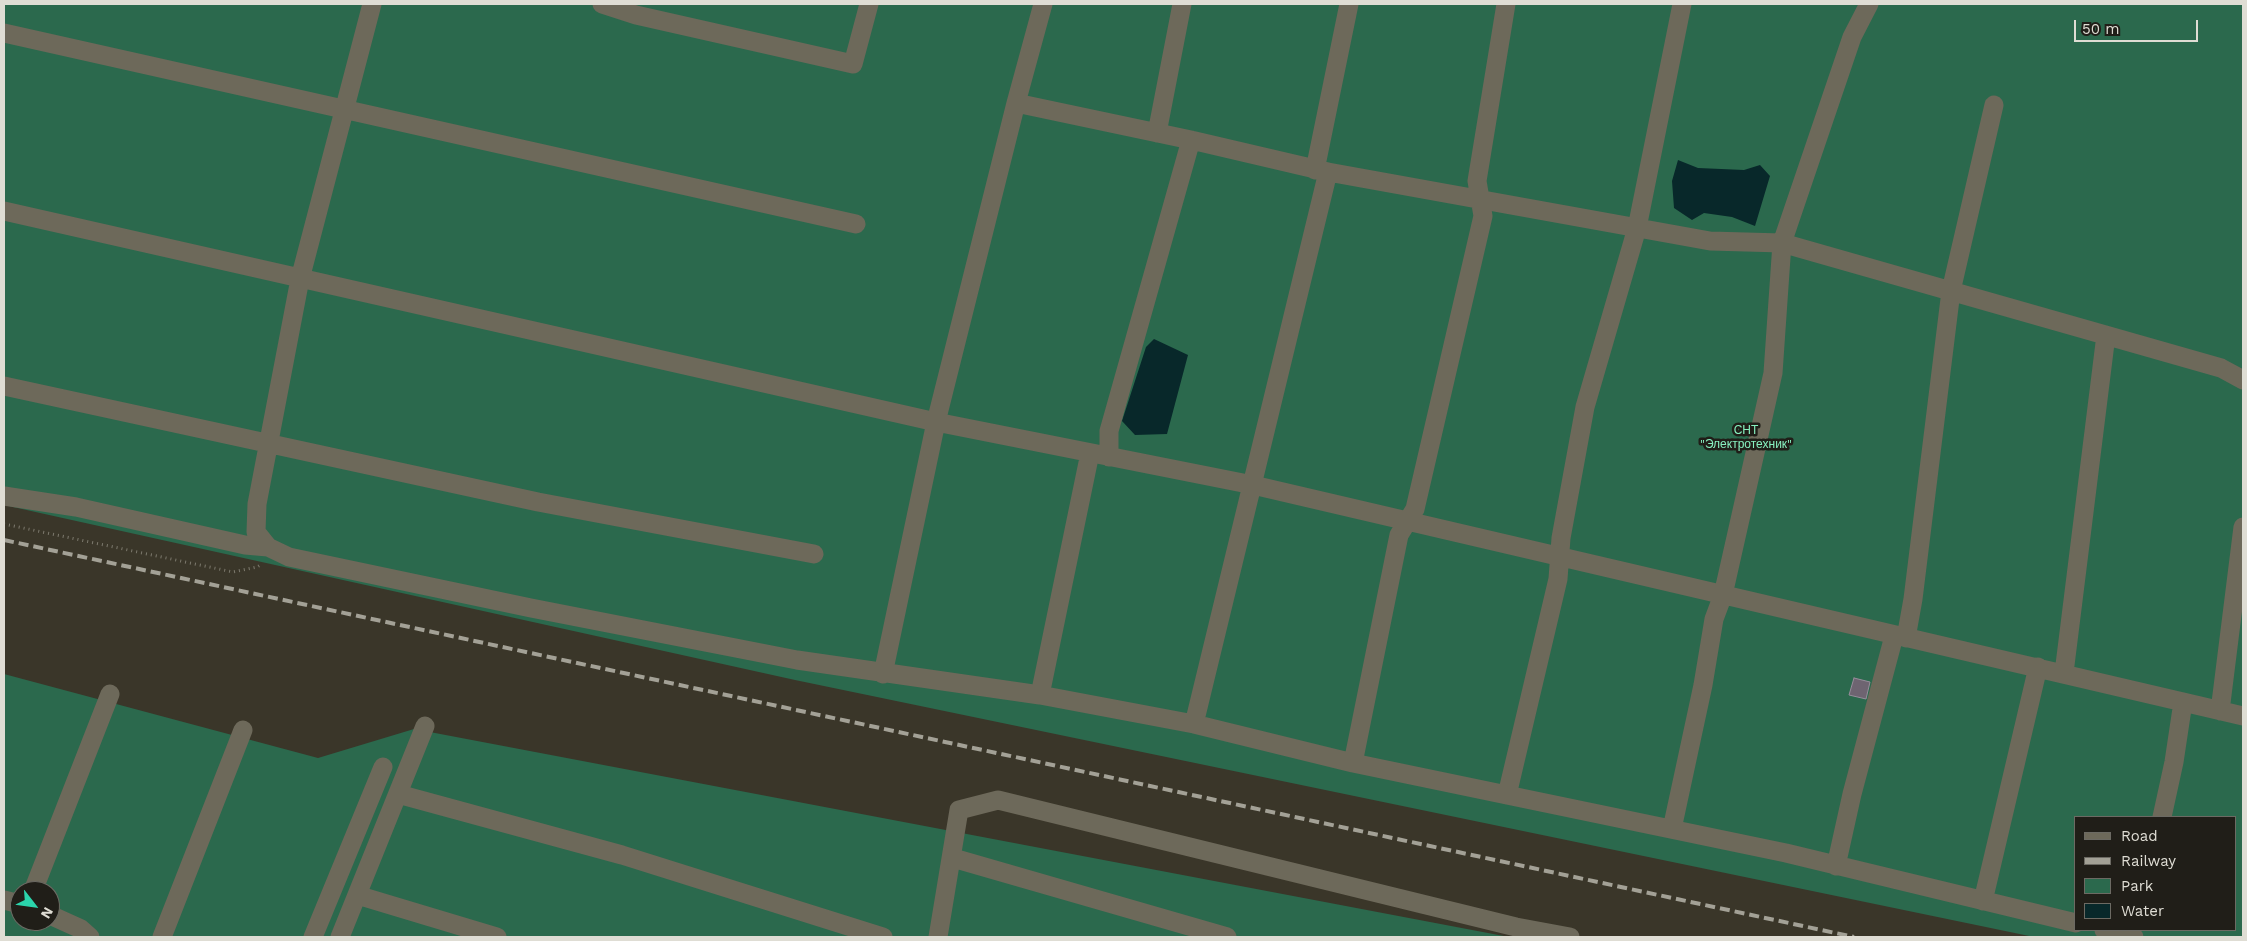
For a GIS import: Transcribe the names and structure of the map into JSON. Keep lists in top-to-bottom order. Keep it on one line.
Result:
{"parks":["СНТ \"Электротехник\""],"legend":["Road","Railway","Park","Water"],"scale_bar":"50 m","north":"bottom right"}
